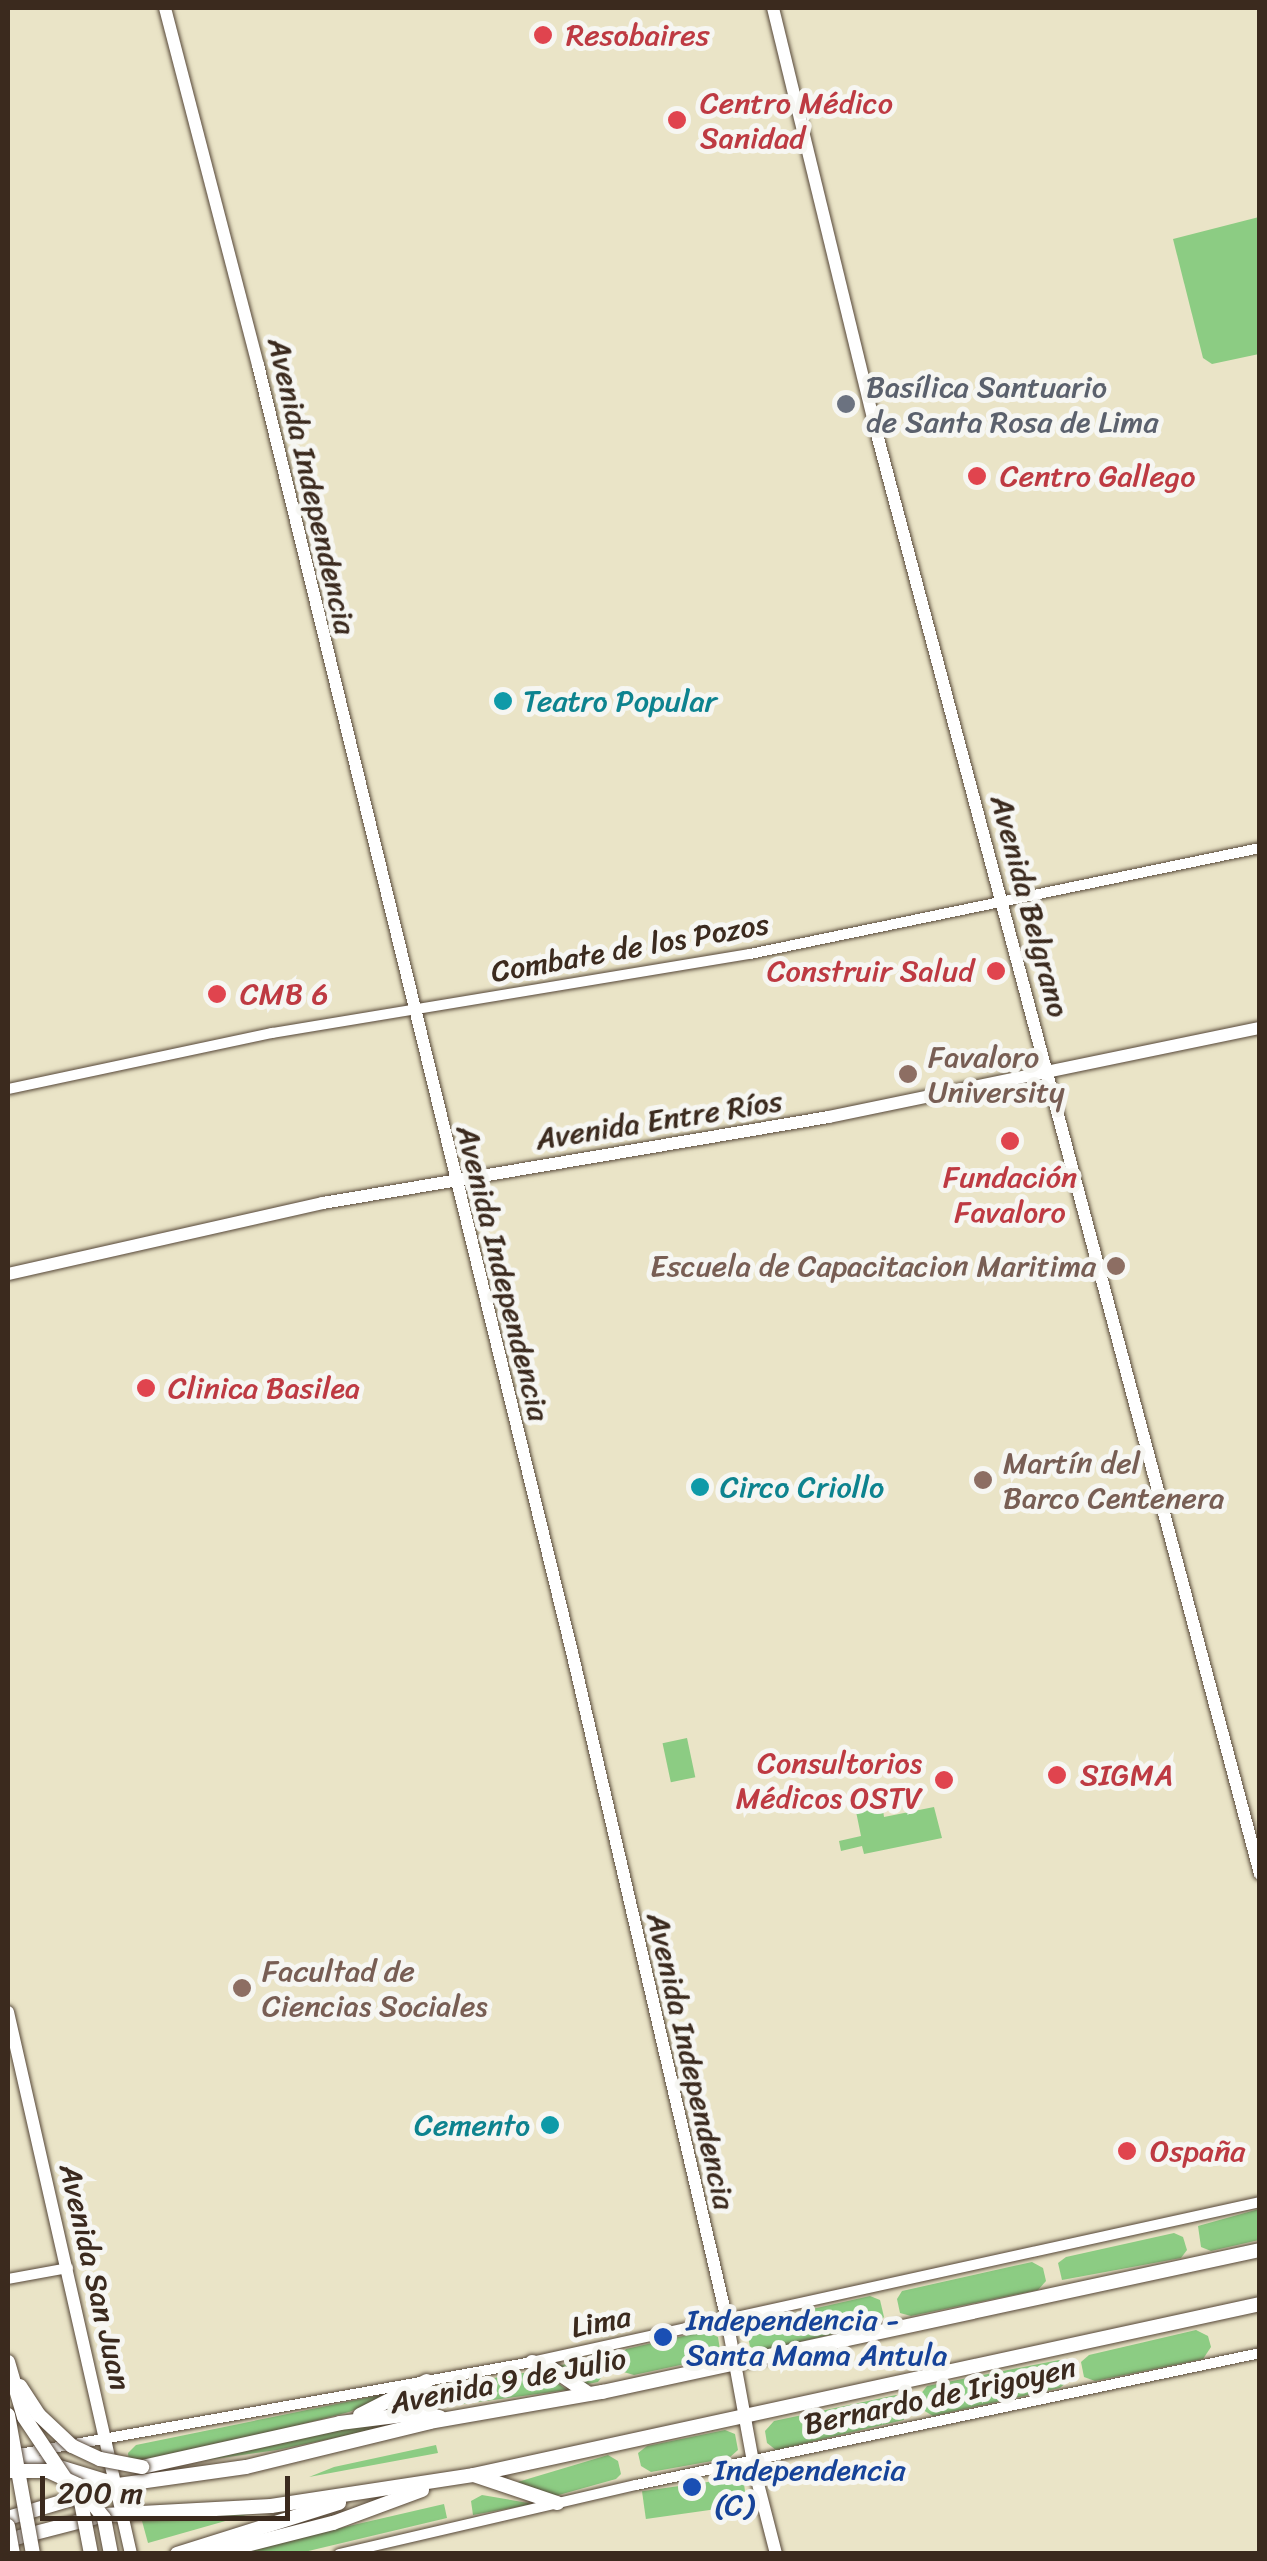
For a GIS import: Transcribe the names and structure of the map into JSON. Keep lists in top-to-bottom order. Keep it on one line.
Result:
{"streets":{"highway":["Avenida 9 de Julio"],"main road":["Avenida Independencia","Avenida Belgrano","Avenida Entre Ríos","Avenida San Juan"],"street":["Combate de los Pozos","Lima","Bernardo de Irigoyen"]},"crossings":[["Avenida Independencia","Combate de los Pozos"],["Avenida Independencia","Avenida Entre Ríos"],["Avenida Independencia","Lima"],["Avenida Independencia","Avenida 9 de Julio"],["Avenida Independencia","Bernardo de Irigoyen"],["Avenida Belgrano","Combate de los Pozos"],["Avenida Belgrano","Avenida Entre Ríos"],["Avenida San Juan","Lima"],["Avenida San Juan","Avenida 9 de Julio"]],"places":["Resobaires","Centro Médico Sanidad","Basílica Santuario de Santa Rosa de Lima","Centro Gallego","Teatro Popular","Construir Salud","CMB 6","Favaloro University","Fundación Favaloro","Escuela de Capacitacion Maritima","Clinica Basilea","Martín del Barco Centenera","Circo Criollo","SIGMA","Consultorios Médicos OSTV","Facultad de Ciencias Sociales","Cemento","Ospaña","Independencia - Santa Mama Antula","Independencia (C)"],"scale_bar":"200 m"}
